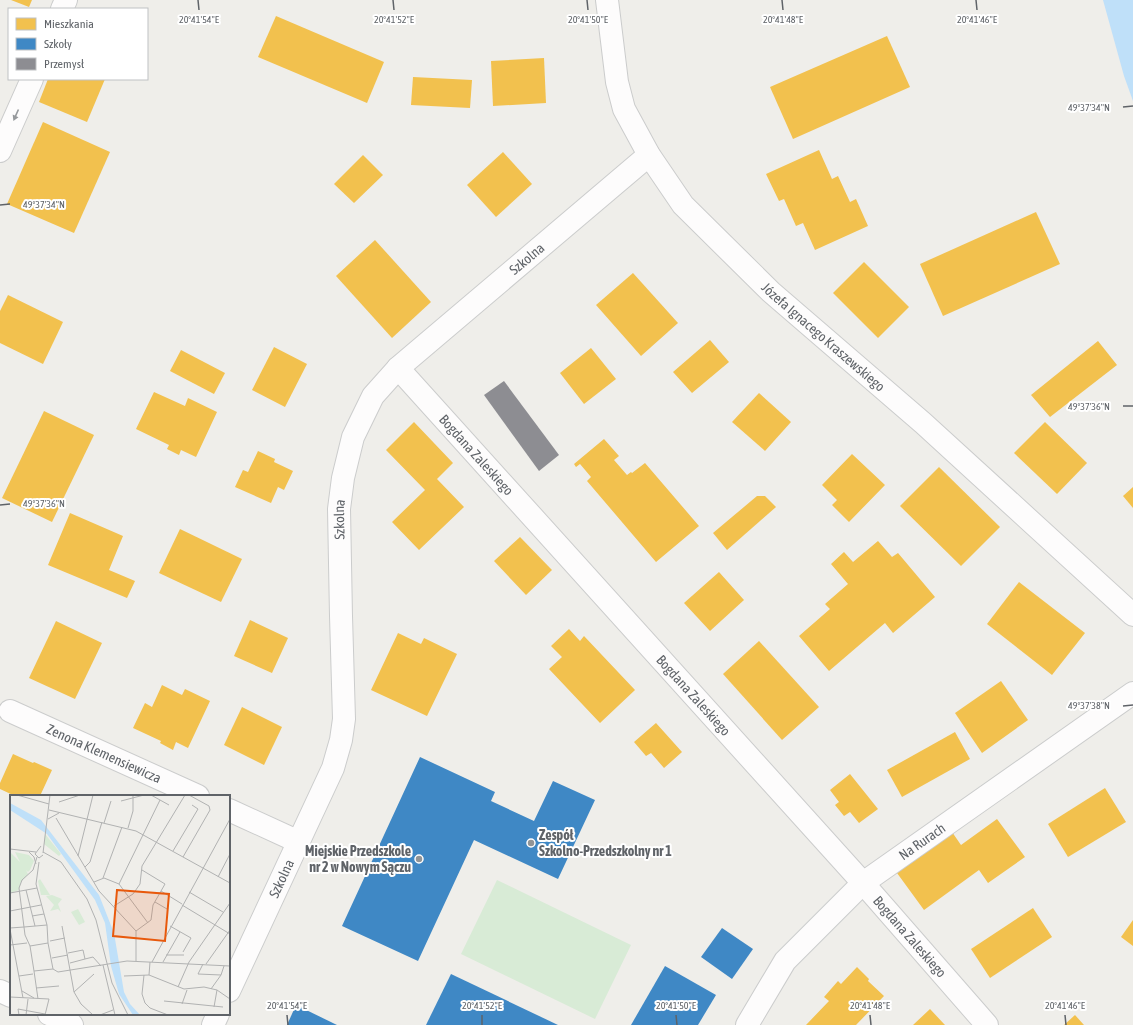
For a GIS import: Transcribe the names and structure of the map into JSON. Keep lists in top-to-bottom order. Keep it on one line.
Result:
{"streets":{"street":["Szkolna","Józefa Ignacego Kraszewskiego","Bogdana Zaleskiego","Zenona Klemensiewicza","Na Rurach"]},"crossings":[["Szkolna","Józefa Ignacego Kraszewskiego"],["Szkolna","Bogdana Zaleskiego"],["Bogdana Zaleskiego","Na Rurach"]],"places":["Zespół Szkolno-Przedszkolny nr 1","Miejskie Przedszkole nr 2 w Nowym Sączu"],"legend":["Mieszkania","Szkoły","Przemysł"],"coordinates":["20°41'54\"E","20°41'52\"E","20°41'50\"E","20°41'48\"E","20°41'46\"E","49°37'34\"N","49°37'36\"N","49°37'38\"N"]}
